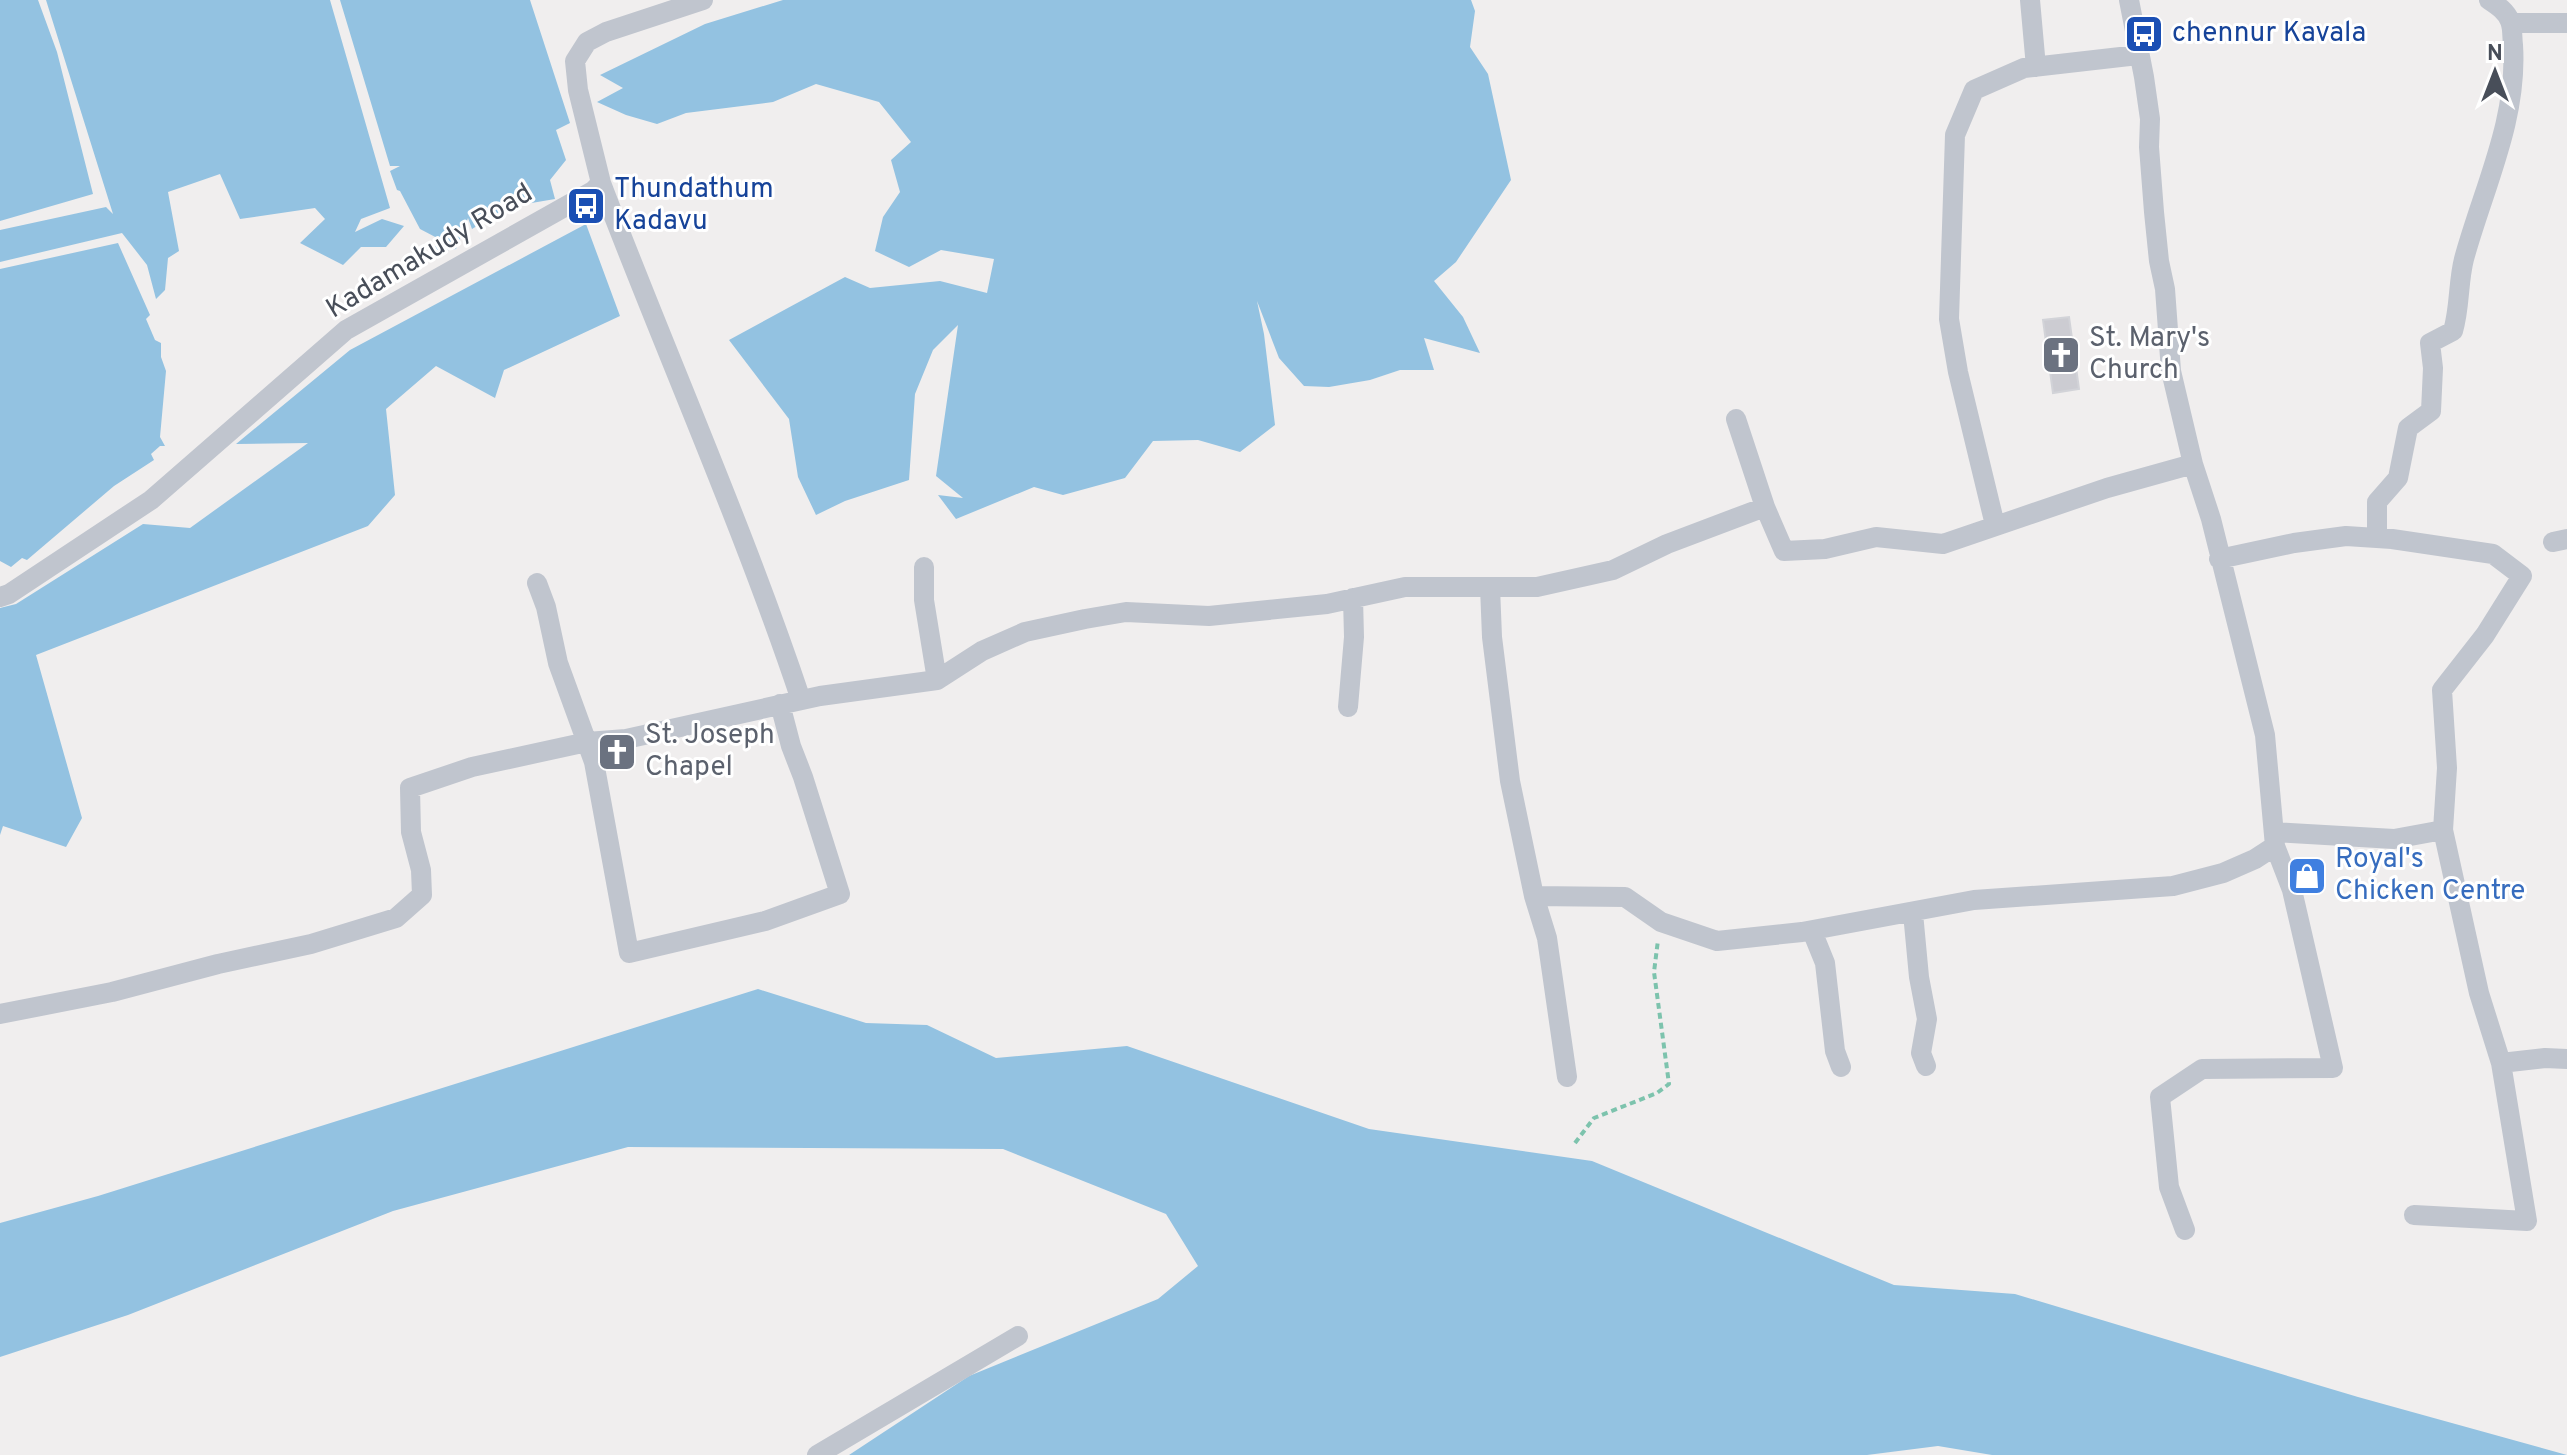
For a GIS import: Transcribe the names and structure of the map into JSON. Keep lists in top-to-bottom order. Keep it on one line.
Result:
{"streets":{"street":["Kadamakudy Road"]},"places":{"bus stop":["chennur Kavala","Thundathum Kadavu"],"church":["St. Mary's Church","St. Joseph Chapel"],"shop":["Royal's Chicken Centre"]},"north":"top"}
